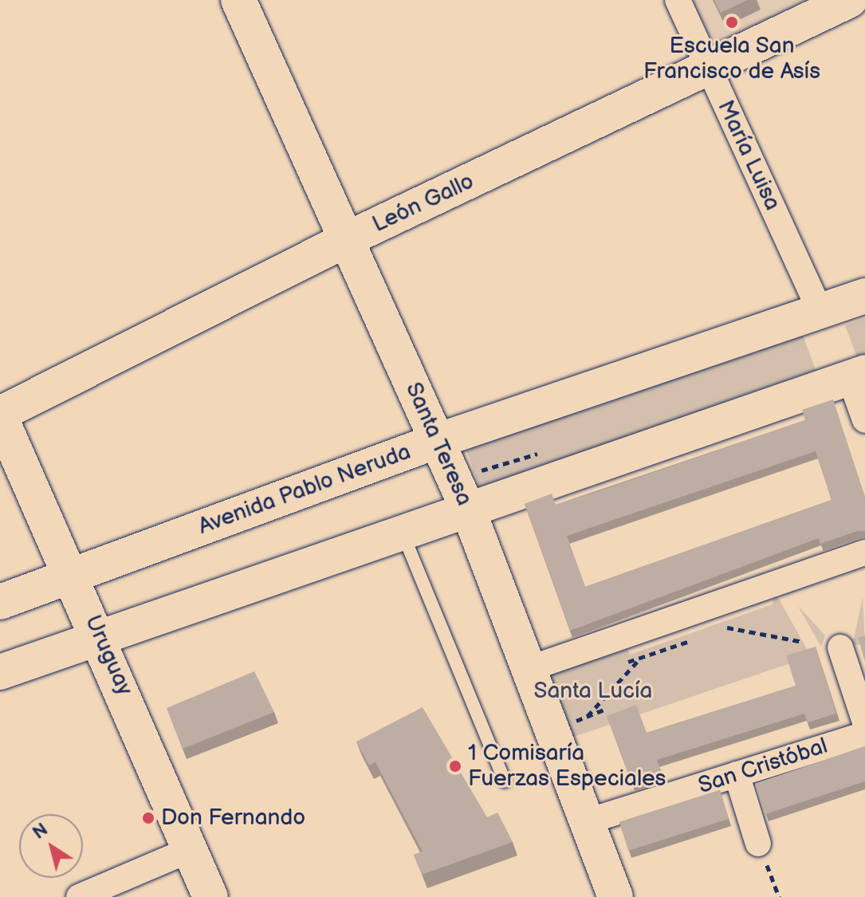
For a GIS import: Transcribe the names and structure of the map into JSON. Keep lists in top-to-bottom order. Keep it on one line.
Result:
{"streets":{"street":["María Luisa","León Gallo","Santa Teresa","Avenida Pablo Neruda","Uruguay","San Cristóbal"]},"crossings":[["María Luisa","León Gallo"],["María Luisa","Avenida Pablo Neruda"],["León Gallo","Santa Teresa"],["León Gallo","Uruguay"],["Santa Teresa","Avenida Pablo Neruda"],["Santa Teresa","San Cristóbal"],["Avenida Pablo Neruda","Uruguay"]],"parks":["Santa Lucía"],"places":["Escuela San Francisco de Asís","1 Comisaría Fuerzas Especiales","Don Fernando"],"north":"top left"}
